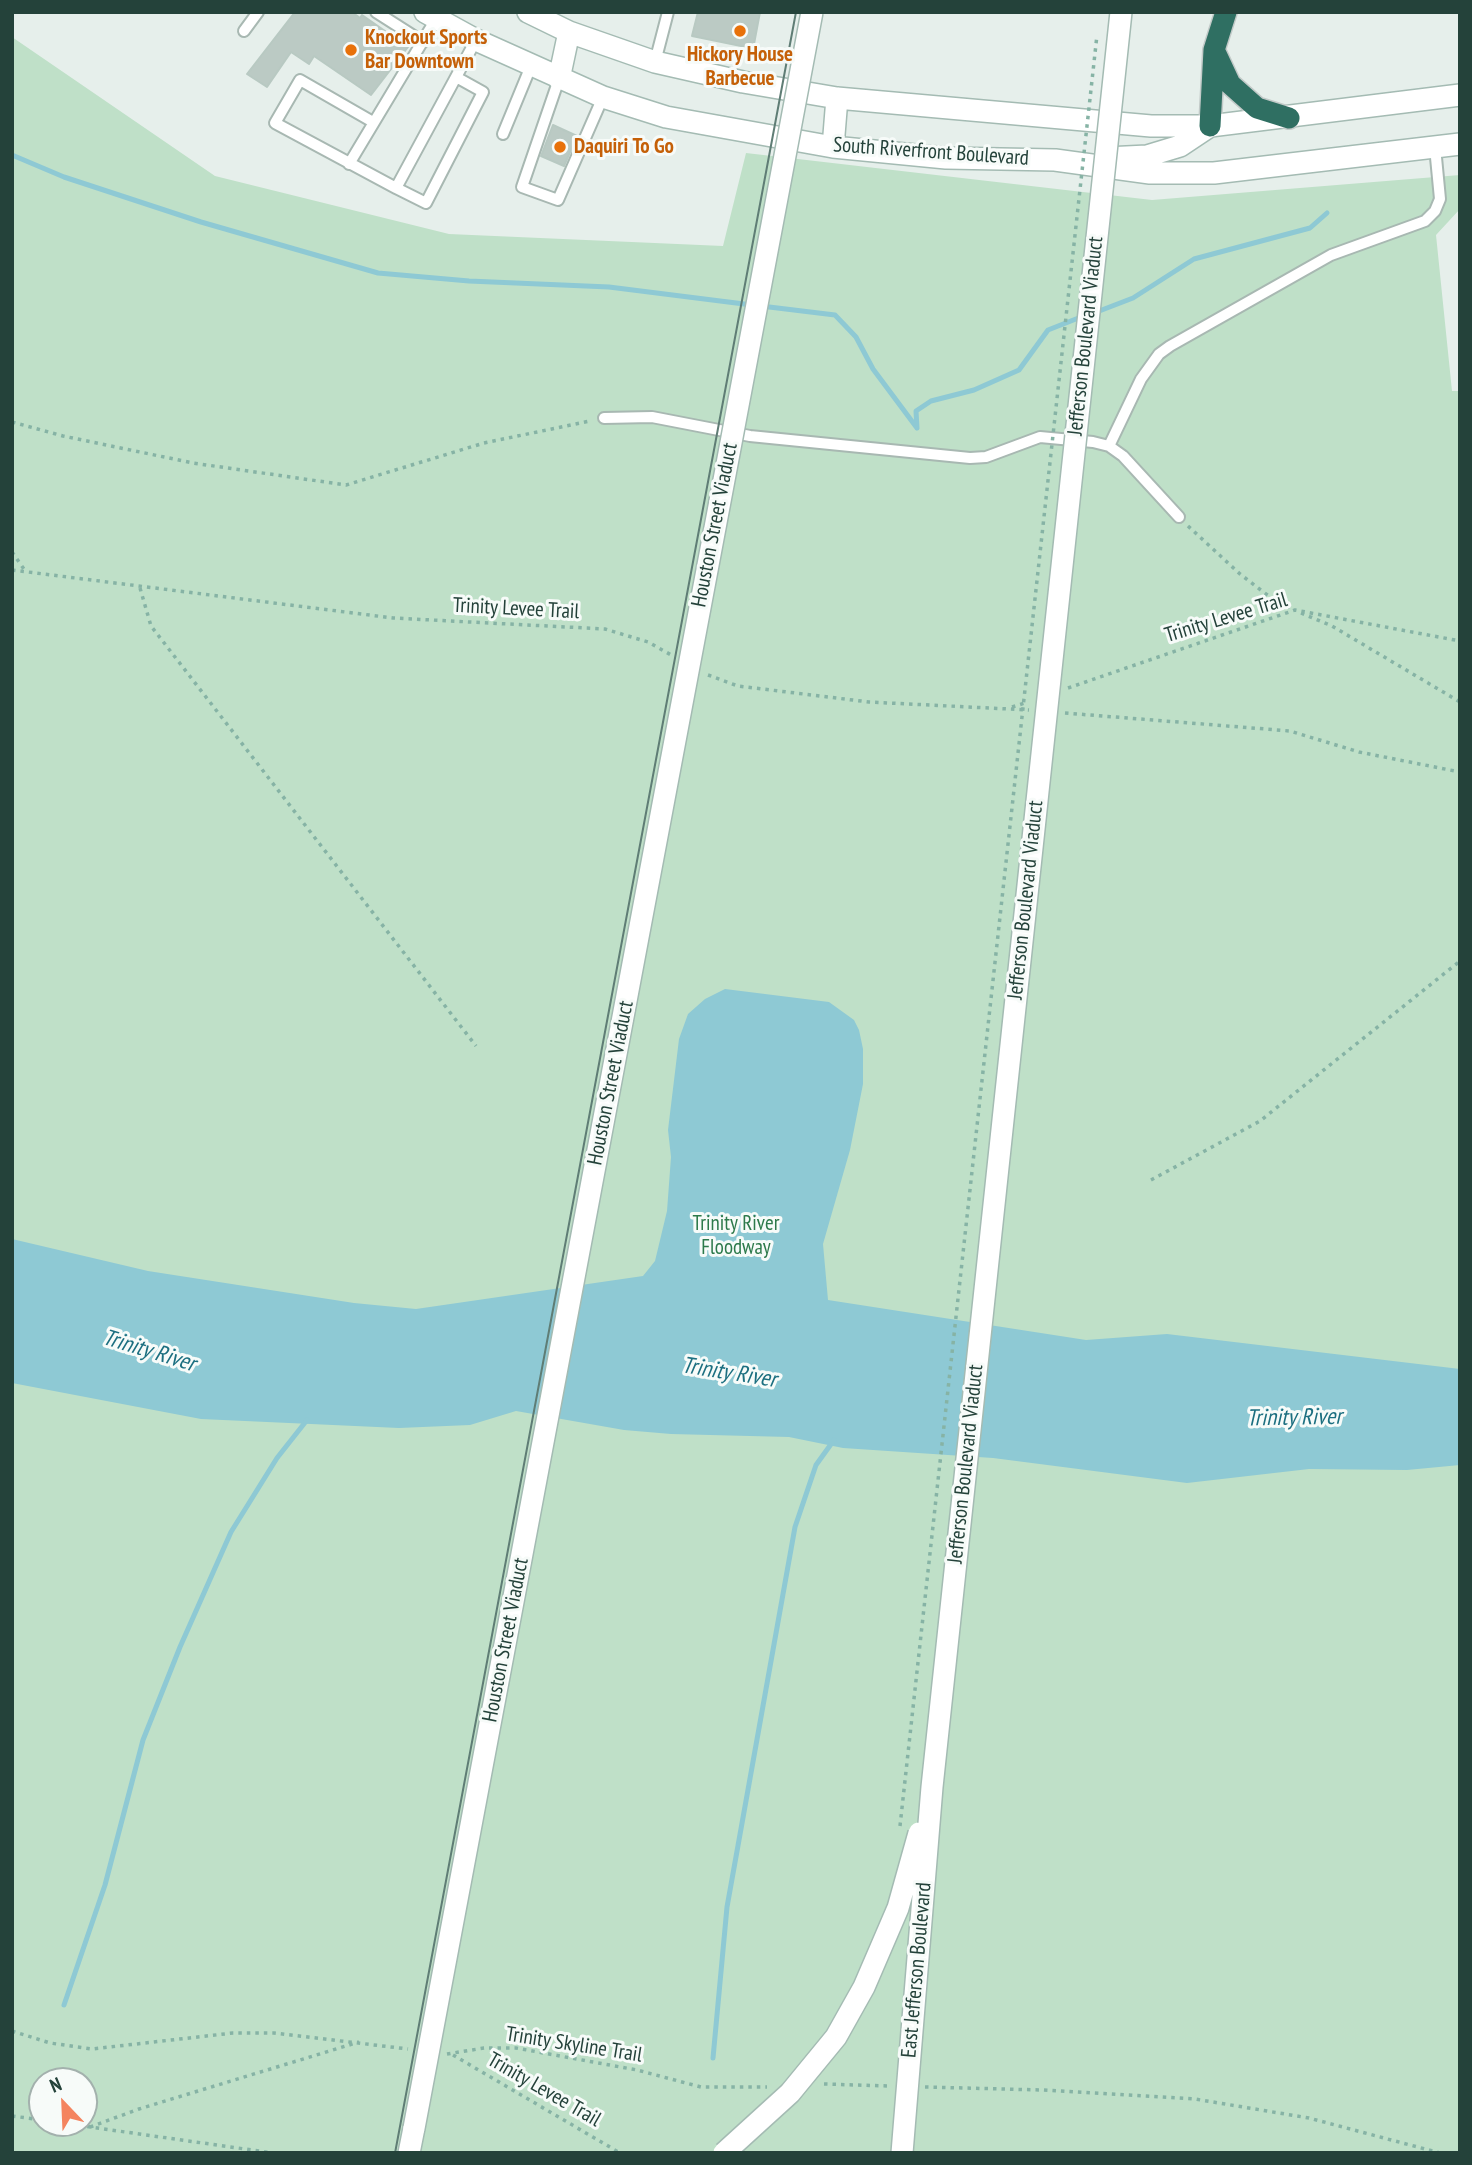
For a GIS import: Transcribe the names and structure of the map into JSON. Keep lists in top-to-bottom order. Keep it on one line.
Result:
{"streets":{"main road":["South Riverfront Boulevard","Jefferson Boulevard Viaduct","Houston Street Viaduct","East Jefferson Boulevard"],"path":["Trinity Levee Trail","Trinity Skyline Trail"]},"crossings":[["Jefferson Boulevard Viaduct","East Jefferson Boulevard"],["Trinity Levee Trail","Trinity Skyline Trail"]],"water":["Trinity River"],"parks":["Trinity River Floodway"],"places":["Hickory House Barbecue","Knockout Sports Bar Downtown","Daquiri To Go"],"north":"top left"}
